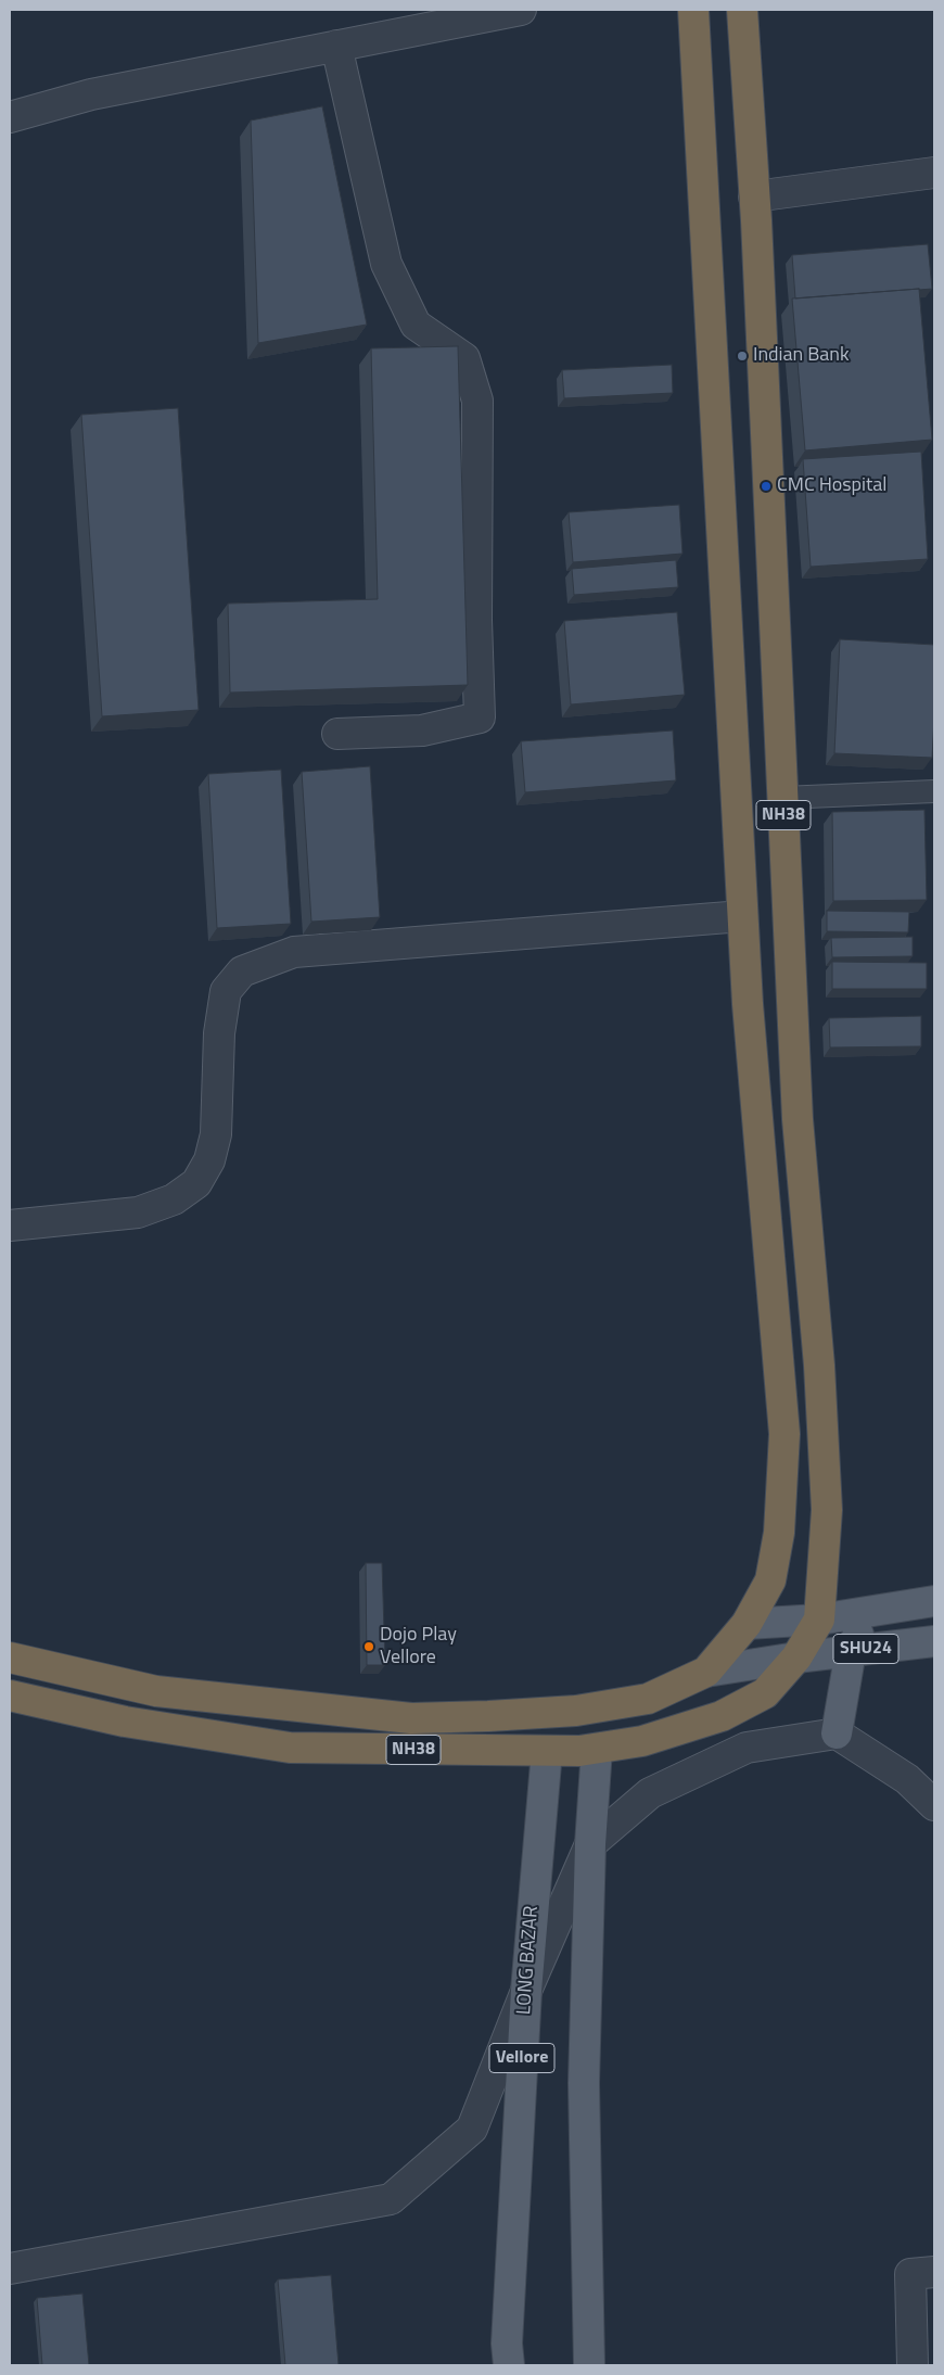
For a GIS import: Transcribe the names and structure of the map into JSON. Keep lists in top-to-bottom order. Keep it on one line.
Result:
{"streets":{"highway":["NH38"],"main road":["SHU24","LONG BAZAR","Vellore"]},"crossings":[["NH38","SHU24"],["NH38","LONG BAZAR"]],"places":["Indian Bank","CMC Hospital","Dojo Play Vellore"]}
